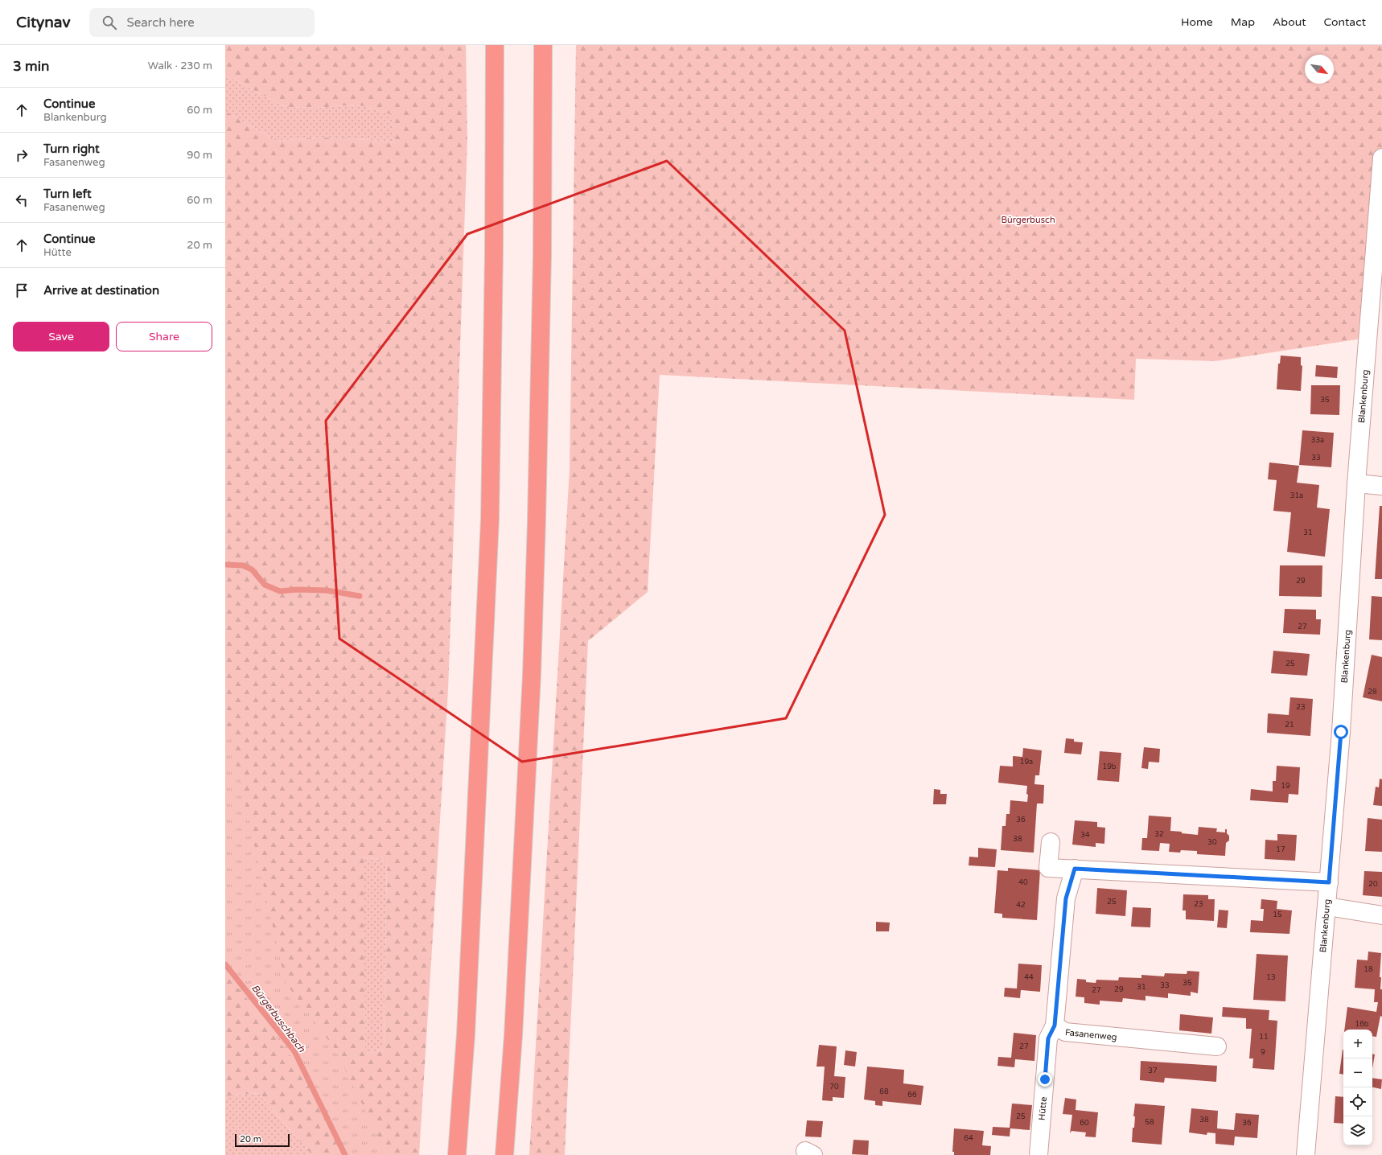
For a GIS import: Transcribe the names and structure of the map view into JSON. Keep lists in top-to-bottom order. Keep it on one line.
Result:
{"streets":{"street":["Blankenburg","Fasanenweg","Hütte"]},"crossings":[["Fasanenweg","Hütte"]],"water":["Bürgerbuschbach"],"parks":["Bürgerbusch"],"house_numbers":["35","33a","33","31a","31","29","27","25","28","23","21","19a","19b","19","36","32","34","38","30","17","40","20","25","23","42","15","18","44","13","35","33","31","29","27","16b","11","27","9","37","70","68","66","25","38","58","60","36","64"],"scale_bar":"20 m","north":"bottom right","page":{"header":"Citynav","search":"Search here","nav":["Home","Map","About","Contact"],"heading":["3 min","Walk · 230 m"],"list":[["Continue","Blankenburg","60 m"],["Turn right","Fasanenweg","90 m"],["Turn left","Fasanenweg","60 m"],["Continue","Hütte","20 m"],"Arrive at destination"],"buttons":["Save","Share"],"map_buttons":["+","−"],"scale":"20 m"}}
